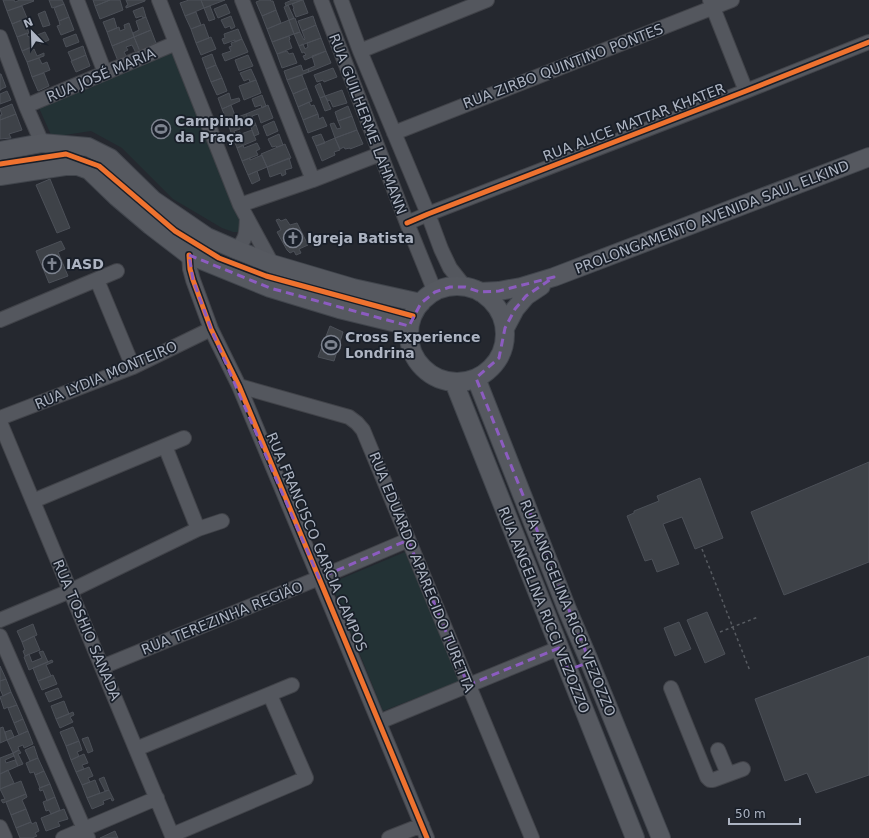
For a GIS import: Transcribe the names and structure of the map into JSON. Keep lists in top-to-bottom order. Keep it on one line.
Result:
{"streets":{"main road":["PROLONGAMENTO AVENIDA SAUL ELKIND","RUA ANGGELINA RICCI VEZOZZO","RUA ANGELINA RICCI VEZOZZO"],"street":["RUA ZIRBO QUINTINO PONTES","RUA JOSÉ MARIA","RUA ALICE MATTAR KHATER","RUA GUILHERME LAHMANN","RUA LYDIA MONTEIRO","RUA FRANCISCO GARCIA CAMPOS","RUA EDUARDO APARECIDO TURETTA","RUA TEREZINHA REGIÃO","RUA TOSHIO SANADA"]},"crossings":[["RUA ALICE MATTAR KHATER","RUA GUILHERME LAHMANN"],["RUA GUILHERME LAHMANN","PROLONGAMENTO AVENIDA SAUL ELKIND"],["RUA GUILHERME LAHMANN","RUA ANGGELINA RICCI VEZOZZO"],["RUA GUILHERME LAHMANN","RUA ANGELINA RICCI VEZOZZO"],["PROLONGAMENTO AVENIDA SAUL ELKIND","RUA ANGGELINA RICCI VEZOZZO"],["PROLONGAMENTO AVENIDA SAUL ELKIND","RUA ANGELINA RICCI VEZOZZO"],["RUA LYDIA MONTEIRO","RUA FRANCISCO GARCIA CAMPOS"],["RUA FRANCISCO GARCIA CAMPOS","RUA EDUARDO APARECIDO TURETTA"],["RUA FRANCISCO GARCIA CAMPOS","RUA TEREZINHA REGIÃO"],["RUA EDUARDO APARECIDO TURETTA","RUA TEREZINHA REGIÃO"],["RUA ANGGELINA RICCI VEZOZZO","RUA ANGELINA RICCI VEZOZZO"],["RUA TEREZINHA REGIÃO","RUA TOSHIO SANADA"]],"places":{"sports":["Campinho da Praça","Cross Experience Londrina"],"church":["Igreja Batista","IASD"]},"scale_bar":"50 m","north":"top left"}
